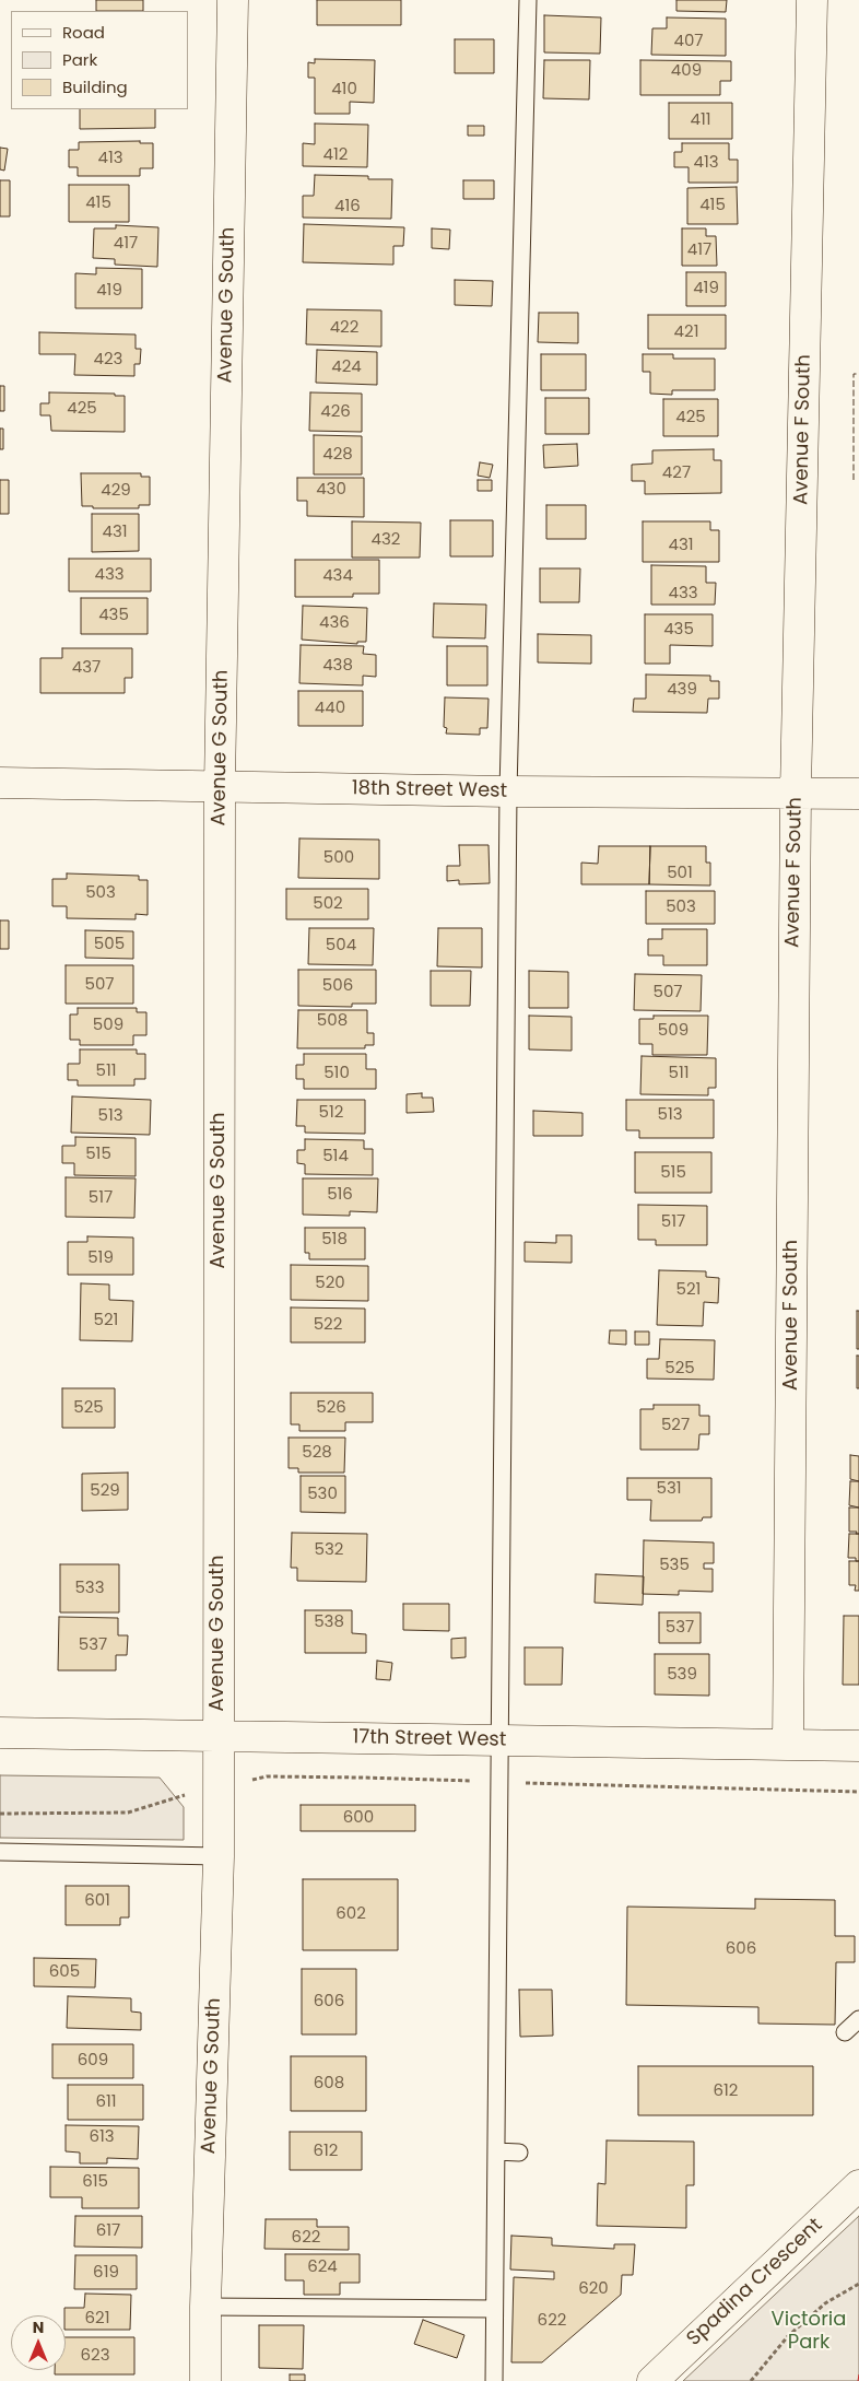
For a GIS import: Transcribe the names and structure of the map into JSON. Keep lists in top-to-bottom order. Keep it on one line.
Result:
{"streets":{"street":["Avenue G South","Avenue F South","18th Street West","17th Street West","Spadina Crescent"]},"crossings":[["Avenue G South","18th Street West"],["Avenue G South","17th Street West"],["Avenue F South","18th Street West"],["Avenue F South","17th Street West"]],"parks":["Victoria Park"],"house_numbers":["407","409","410","411","412","413","413","415","415","416","417","417","419","419","422","421","423","424","425","426","425","428","427","430","429","431","432","431","433","434","433","435","436","435","438","437","439","440","500","501","503","502","503","505","504","507","506","507","508","509","509","511","510","511","512","513","513","515","514","515","516","517","517","518","519","520","521","521","522","525","525","526","527","528","531","529","530","532","535","533","538","537","537","539","600","601","602","606","605","606","609","608","612","611","613","612","615","617","622","624","619","620","621","622","623"],"legend":["Road","Park","Building"],"north":"top"}
